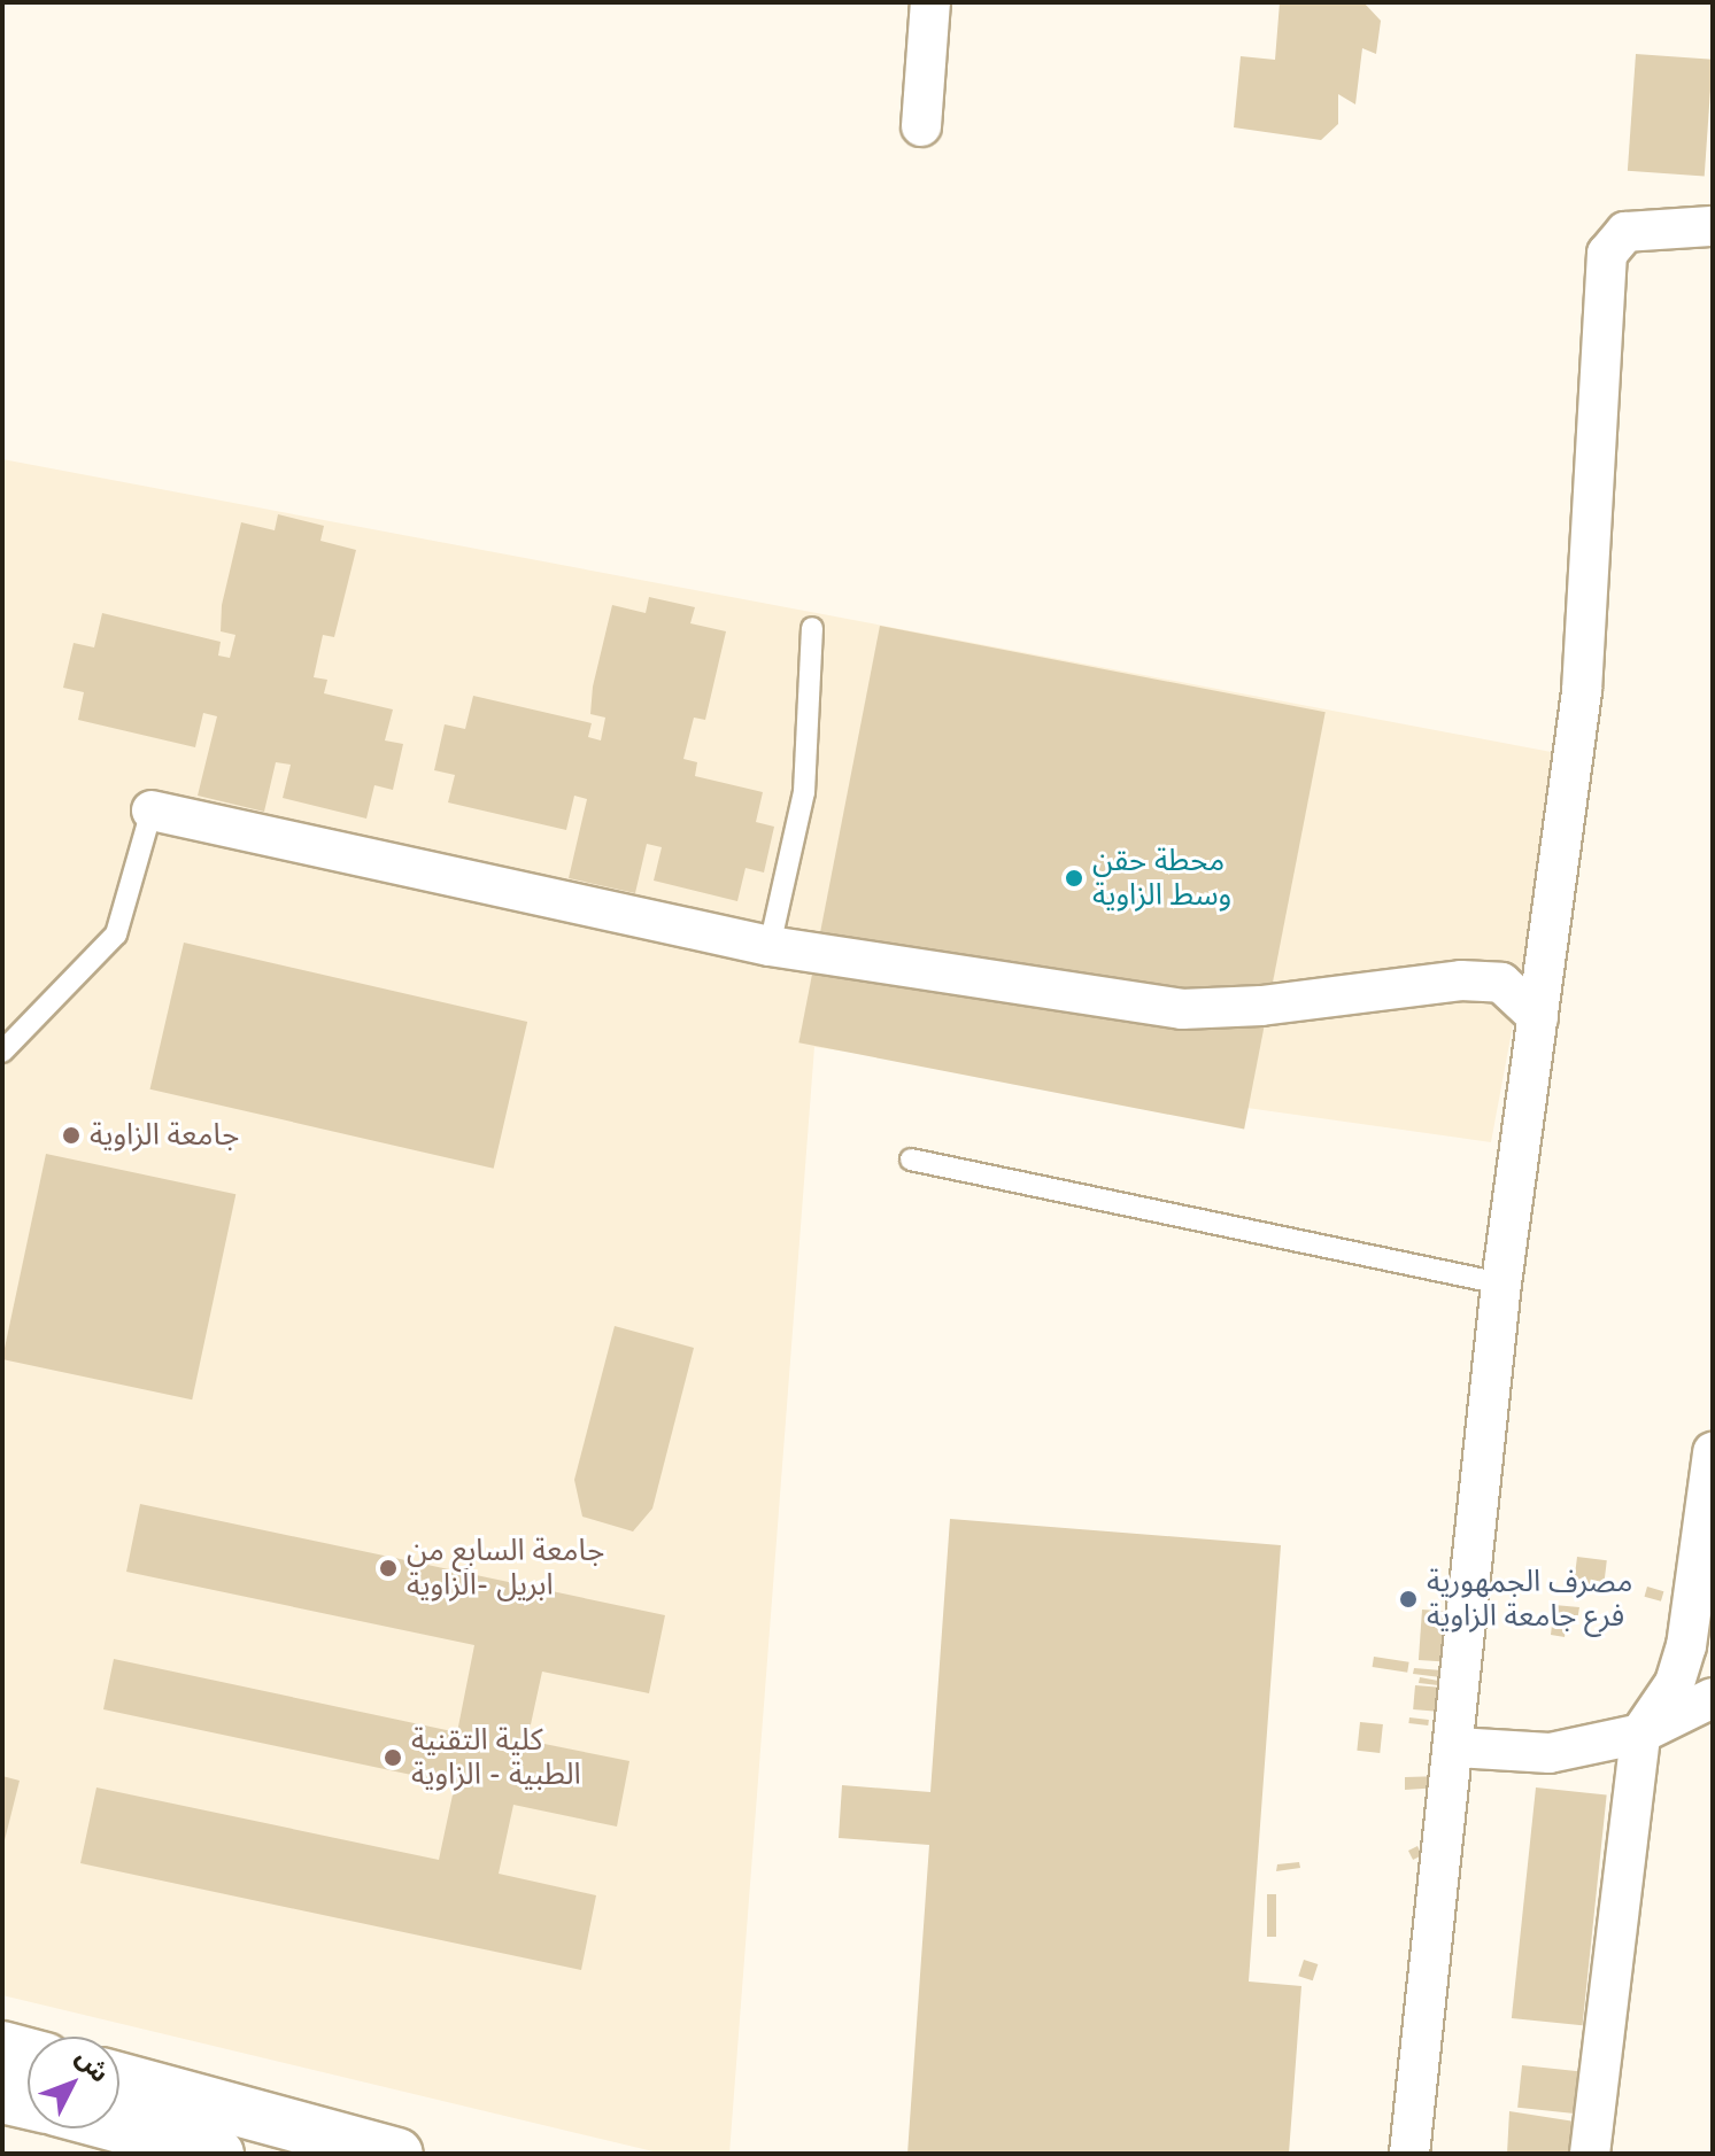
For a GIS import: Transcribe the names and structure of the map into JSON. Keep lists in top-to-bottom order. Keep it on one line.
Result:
{"places":["محطة حقن وسط الزاوية","جامعة الزاوية","جامعة السابع من ابريل -الزاوية","مصرف الجمهورية فرع جامعة الزاوية","كلية التقنية الطبية - الزاوية"],"north":"top right"}
